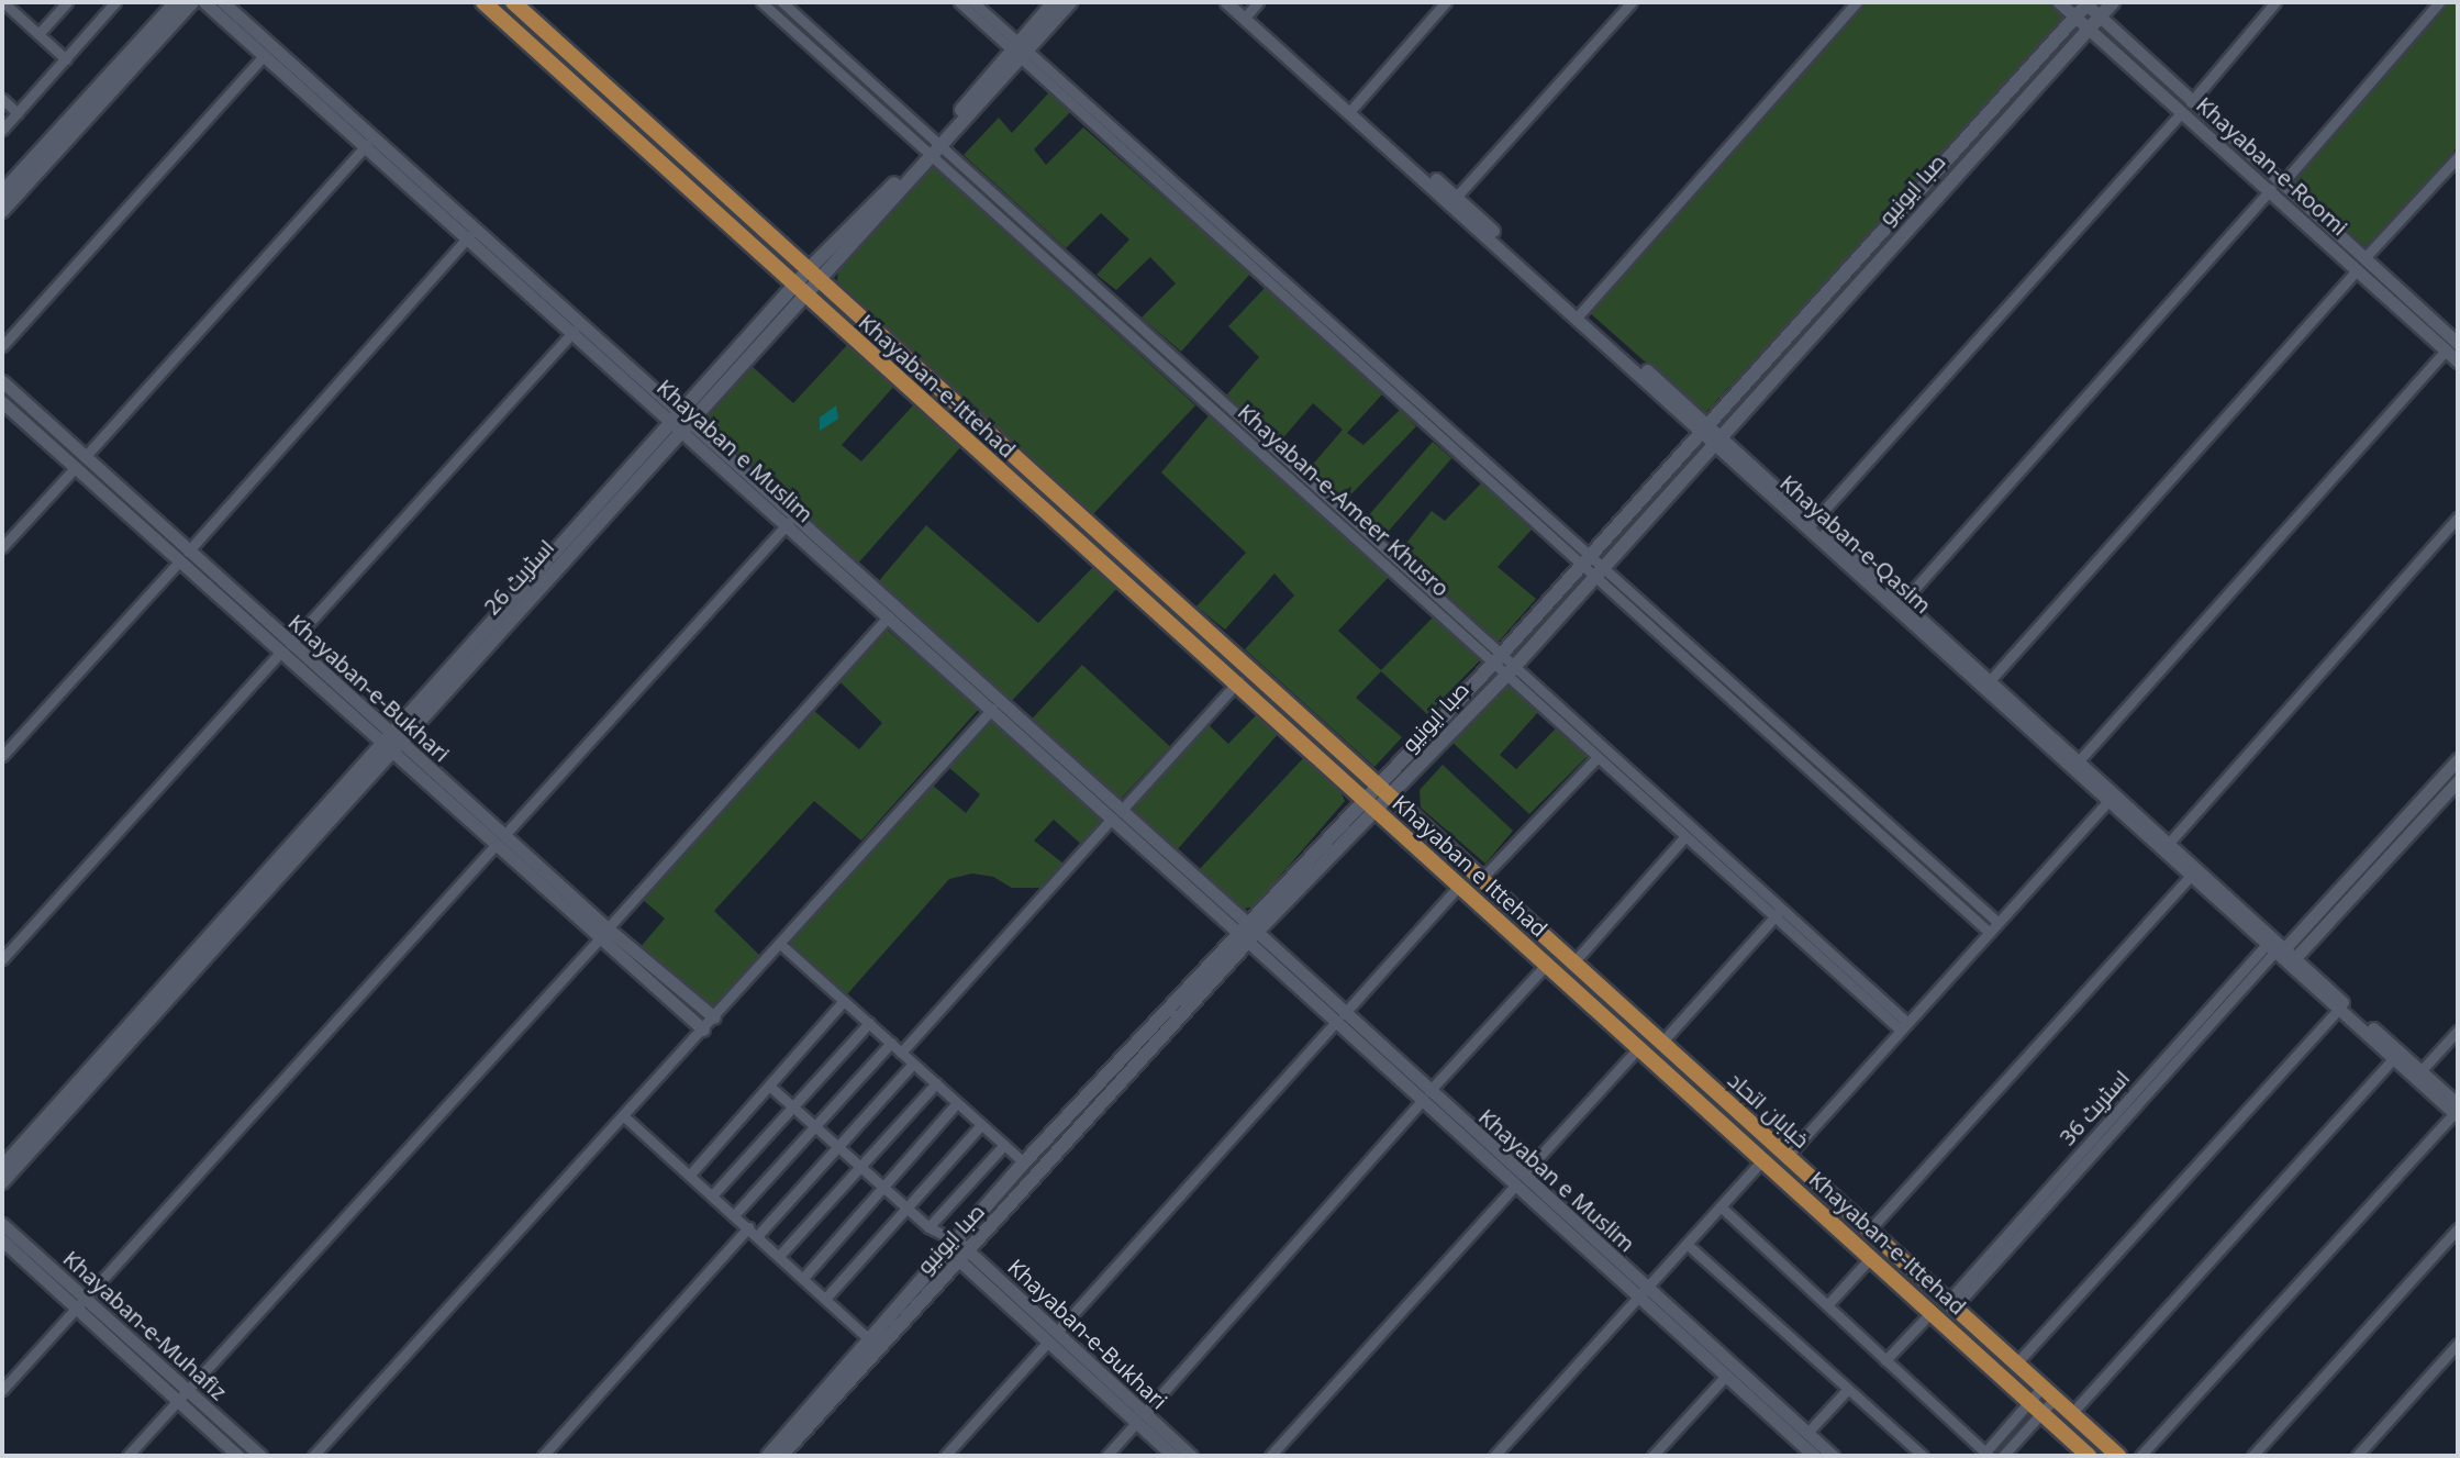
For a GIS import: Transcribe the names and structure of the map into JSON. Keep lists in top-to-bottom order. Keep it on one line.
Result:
{"streets":{"main road":["صبا ایونیو","Khayaban-e-Ittehad","اسٹریٹ 26","Khayaban e Ittehad","خیابان اتحاد"],"street":["Khayaban-e-Roomi","Khayaban e Muslim","Khayaban-e-Ameer Khusro","Khayaban-e-Qasim","Khayaban-e-Bukhari","اسٹریٹ 36","Khayaban-e-Muhafiz"]},"crossings":[["Khayaban-e-Roomi","صبا ایونیو"],["صبا ایونیو","Khayaban-e-Ittehad"],["صبا ایونیو","Khayaban e Muslim"],["صبا ایونیو","Khayaban-e-Ameer Khusro"],["صبا ایونیو","Khayaban-e-Qasim"],["صبا ایونیو","Khayaban-e-Bukhari"],["صبا ایونیو","Khayaban e Ittehad"],["صبا ایونیو","خیابان اتحاد"],["Khayaban-e-Ittehad","اسٹریٹ 26"],["Khayaban-e-Ittehad","Khayaban e Ittehad"],["Khayaban-e-Ittehad","اسٹریٹ 36"],["Khayaban-e-Ittehad","خیابان اتحاد"],["Khayaban e Muslim","اسٹریٹ 26"],["Khayaban-e-Ameer Khusro","اسٹریٹ 26"],["Khayaban-e-Qasim","اسٹریٹ 36"],["اسٹریٹ 26","Khayaban-e-Bukhari"],["اسٹریٹ 36","خیابان اتحاد"]]}
